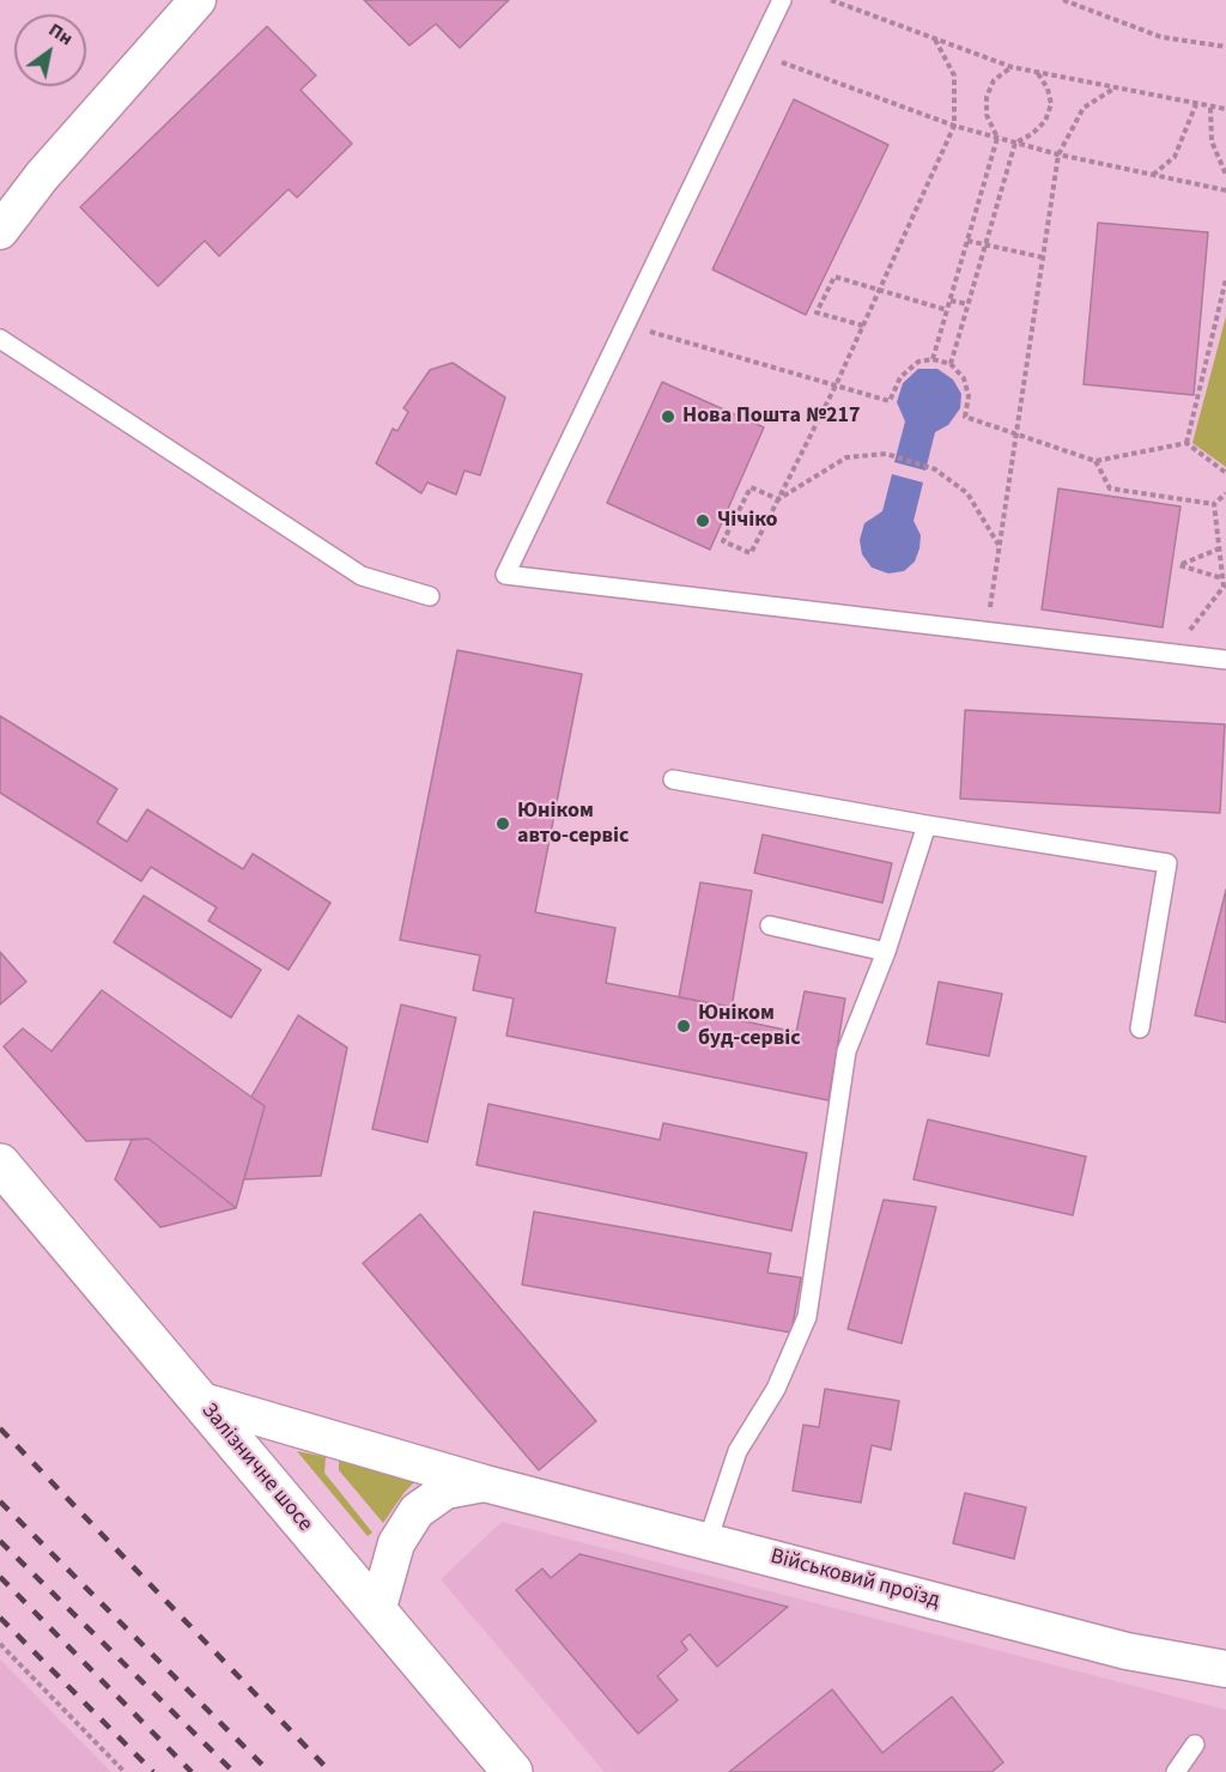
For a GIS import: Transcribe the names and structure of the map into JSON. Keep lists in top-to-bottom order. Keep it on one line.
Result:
{"streets":{"street":["Залізничне шосе","Військовий проїзд"]},"crossings":[["Залізничне шосе","Військовий проїзд"]],"places":["Нова Пошта №217","Чічіко","Юніком авто-сервіс","Юніком буд-сервіс"],"north":"top right"}
